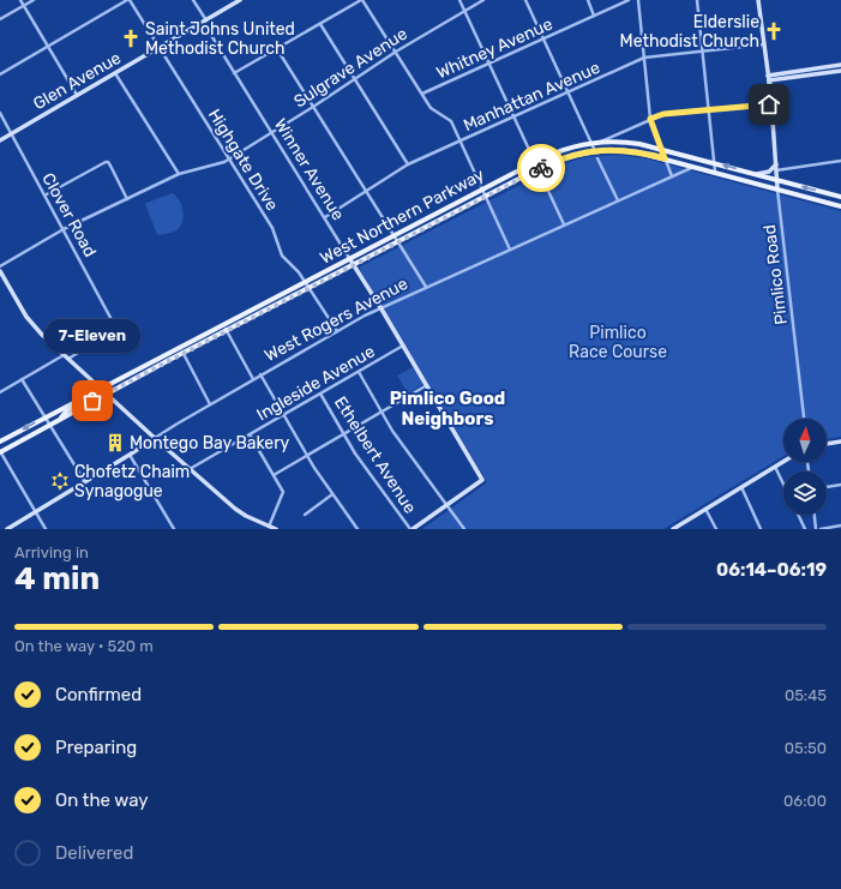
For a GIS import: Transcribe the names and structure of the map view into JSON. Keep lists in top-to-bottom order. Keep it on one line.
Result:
{"streets":{"main road":["West Northern Parkway"],"street":["Whitney Avenue","Sulgrave Avenue","Glen Avenue","Manhattan Avenue","Highgate Drive","Winner Avenue","Clover Road","Pimlico Road","West Rogers Avenue","Ingleside Avenue","Ethelbert Avenue"]},"crossings":[["Sulgrave Avenue","Highgate Drive"],["Sulgrave Avenue","Winner Avenue"],["Sulgrave Avenue","Clover Road"],["Glen Avenue","Highgate Drive"],["Glen Avenue","Winner Avenue"],["Glen Avenue","Clover Road"],["Manhattan Avenue","Winner Avenue"],["Manhattan Avenue","Pimlico Road"],["Highgate Drive","West Northern Parkway"],["Highgate Drive","West Rogers Avenue"],["Winner Avenue","West Northern Parkway"],["Winner Avenue","West Rogers Avenue"],["Winner Avenue","Ingleside Avenue"],["West Northern Parkway","Pimlico Road"],["West Northern Parkway","West Rogers Avenue"],["Ingleside Avenue","Ethelbert Avenue"]],"districts":["Pimlico Good Neighbors"],"parks":["Pimlico Race Course"],"places":{"church":["Elderslie Methodist Church","Saint Johns United Methodist Church"],"other":["7-Eleven"],"building":["Montego Bay Bakery"],"synagogue":["Chofetz Chaim Synagogue"]},"north":"top","page":{"bubble":"7-Eleven","heading":["4 min","Arriving in","06:14–06:19"],"bar":"On the way · 520 m","list":[["Confirmed","05:45"],["Preparing","05:50"],["On the way","06:00"],"Delivered"]}}
